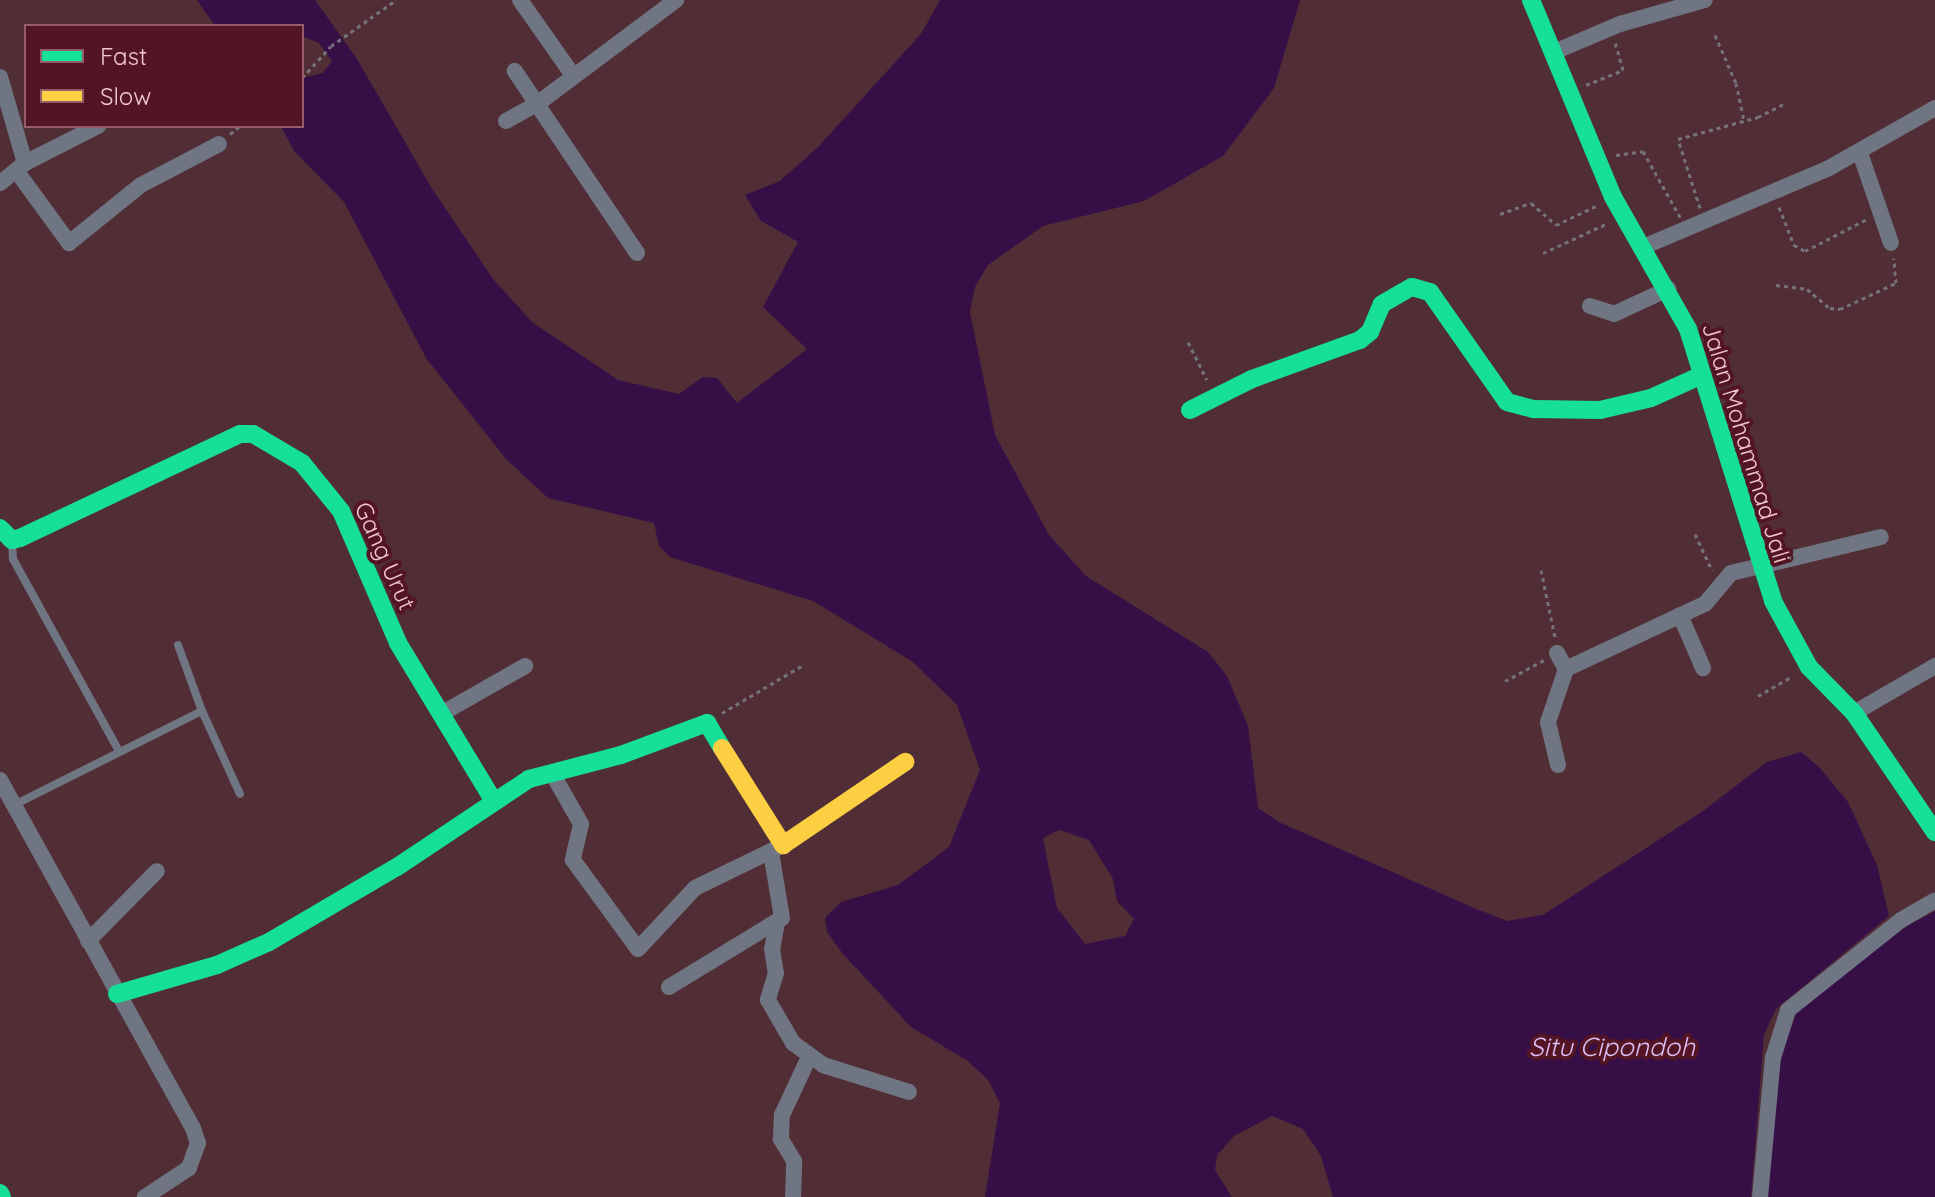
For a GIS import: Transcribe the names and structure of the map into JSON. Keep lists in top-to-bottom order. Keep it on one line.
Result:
{"streets":{"street":["Jalan Mohammad Jali","Gang Urut"]},"water":["Situ Cipondoh"],"legend":["Fast","Slow"]}
